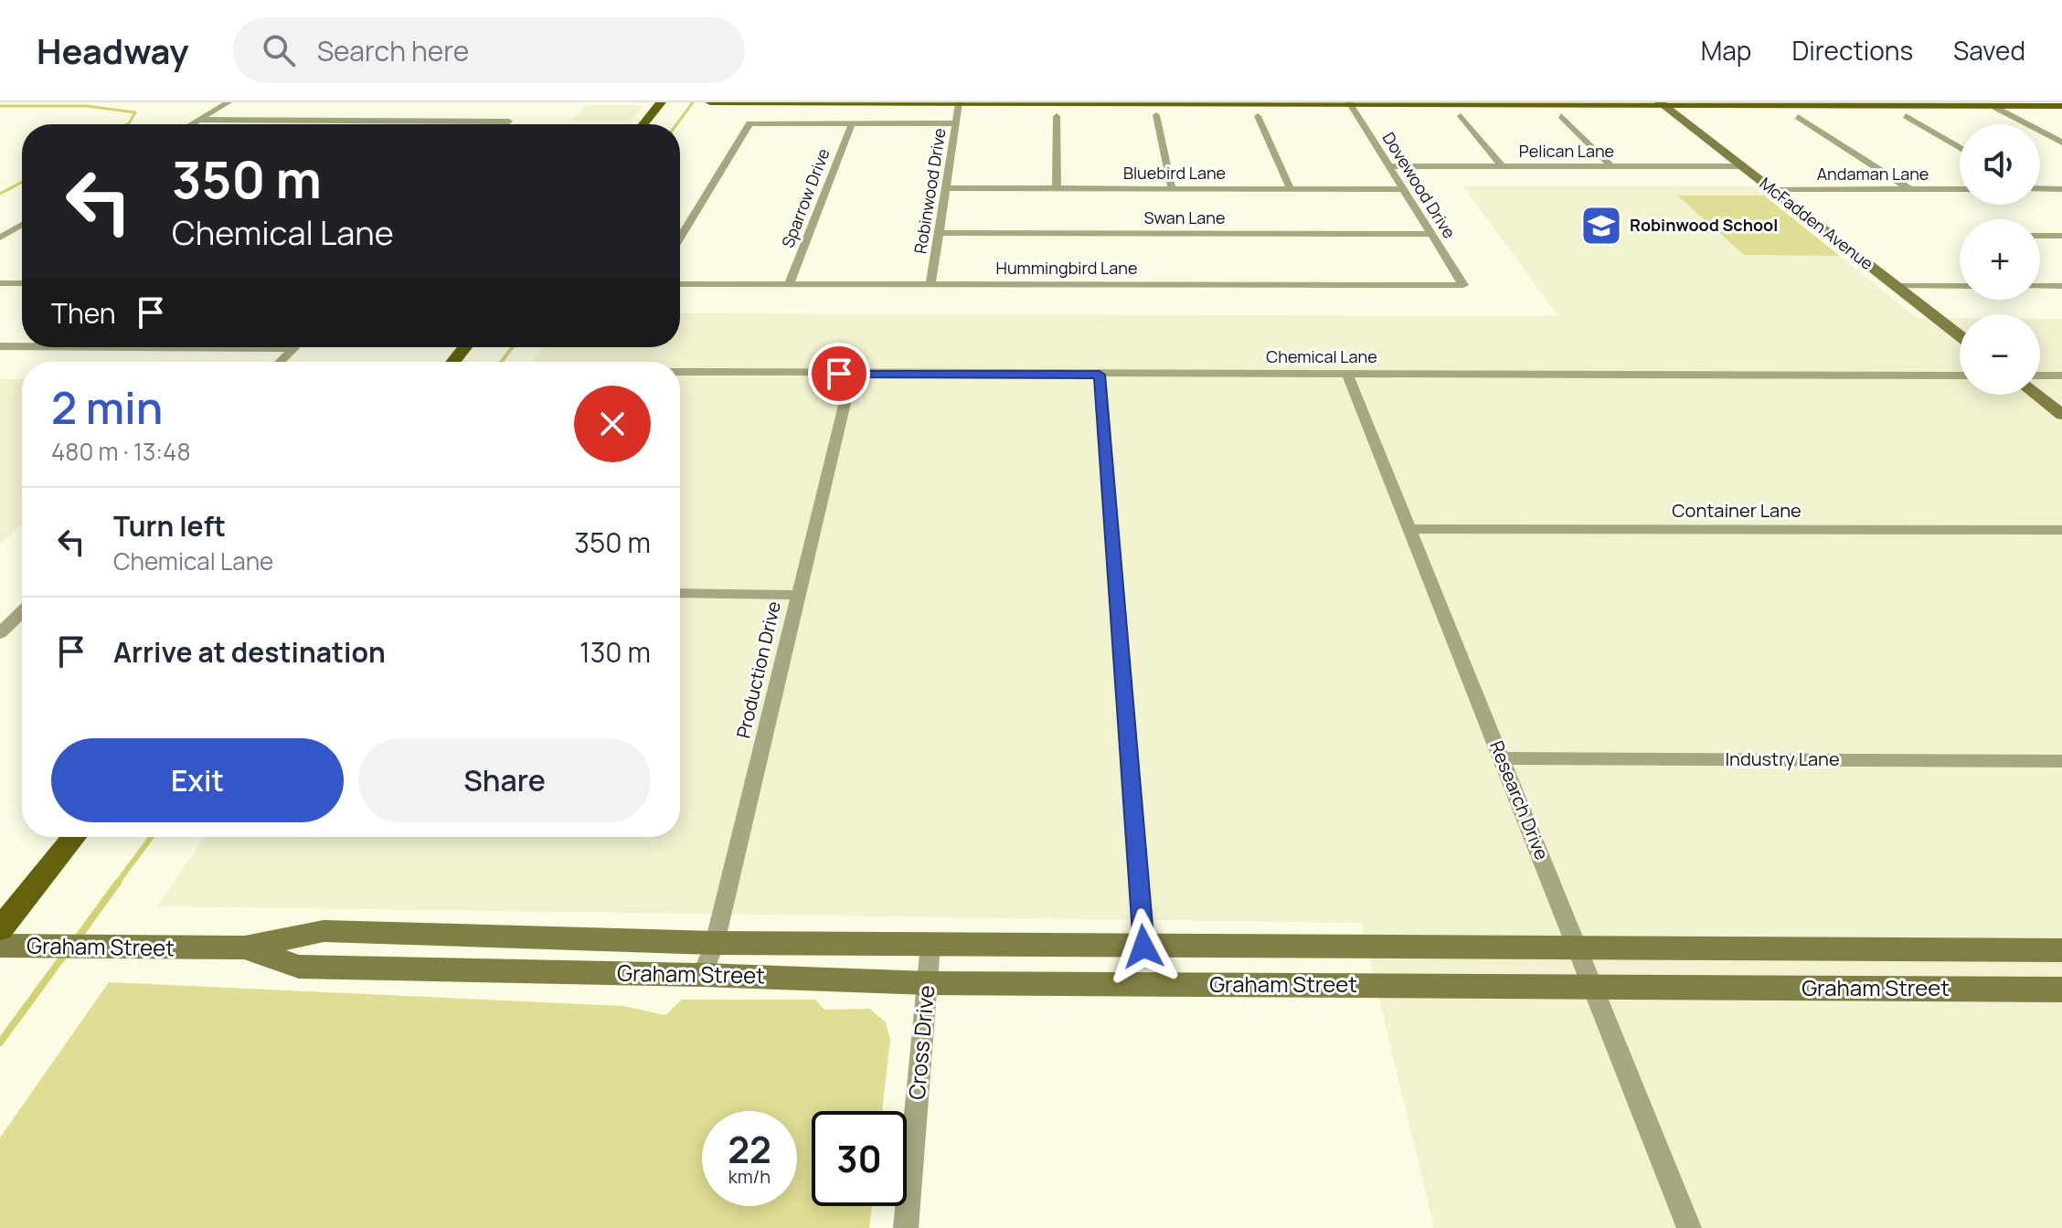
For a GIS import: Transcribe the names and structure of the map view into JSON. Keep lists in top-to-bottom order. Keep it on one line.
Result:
{"streets":{"street":["Pelican Lane","Bluebird Lane","Andaman Lane","Dovewood Drive","Robinwood Drive","Sparrow Drive","Swan Lane","McFadden Avenue","Hummingbird Lane","Chemical Lane","Container Lane","Production Drive","Industry Lane","Research Drive","Graham Street","Cross Drive"]},"crossings":[["Pelican Lane","Dovewood Drive"],["Pelican Lane","McFadden Avenue"],["Bluebird Lane","Dovewood Drive"],["Bluebird Lane","Robinwood Drive"],["Andaman Lane","McFadden Avenue"],["Dovewood Drive","Swan Lane"],["Dovewood Drive","Hummingbird Lane"],["Robinwood Drive","Swan Lane"],["Robinwood Drive","Hummingbird Lane"],["Sparrow Drive","Hummingbird Lane"],["Chemical Lane","Production Drive"],["Chemical Lane","Research Drive"],["Container Lane","Research Drive"],["Production Drive","Graham Street"],["Industry Lane","Research Drive"],["Research Drive","Graham Street"],["Graham Street","Cross Drive"]],"places":{"school or university":["Robinwood School"]},"page":{"header":"Headway","search":"Search here","nav":["Map","Directions","Saved"],"map_buttons":["+","−"],"turn":["350 m","Chemical Lane"],"then":"Then","heading":["2 min","480 m · 13:48"],"list":[{"name":"Turn left","note":"Chemical Lane","value":"350 m"},{"name":"Arrive at destination","value":"130 m"}],"buttons":["Exit","Share"],"speed":"22 km/h","limit":"30"}}
